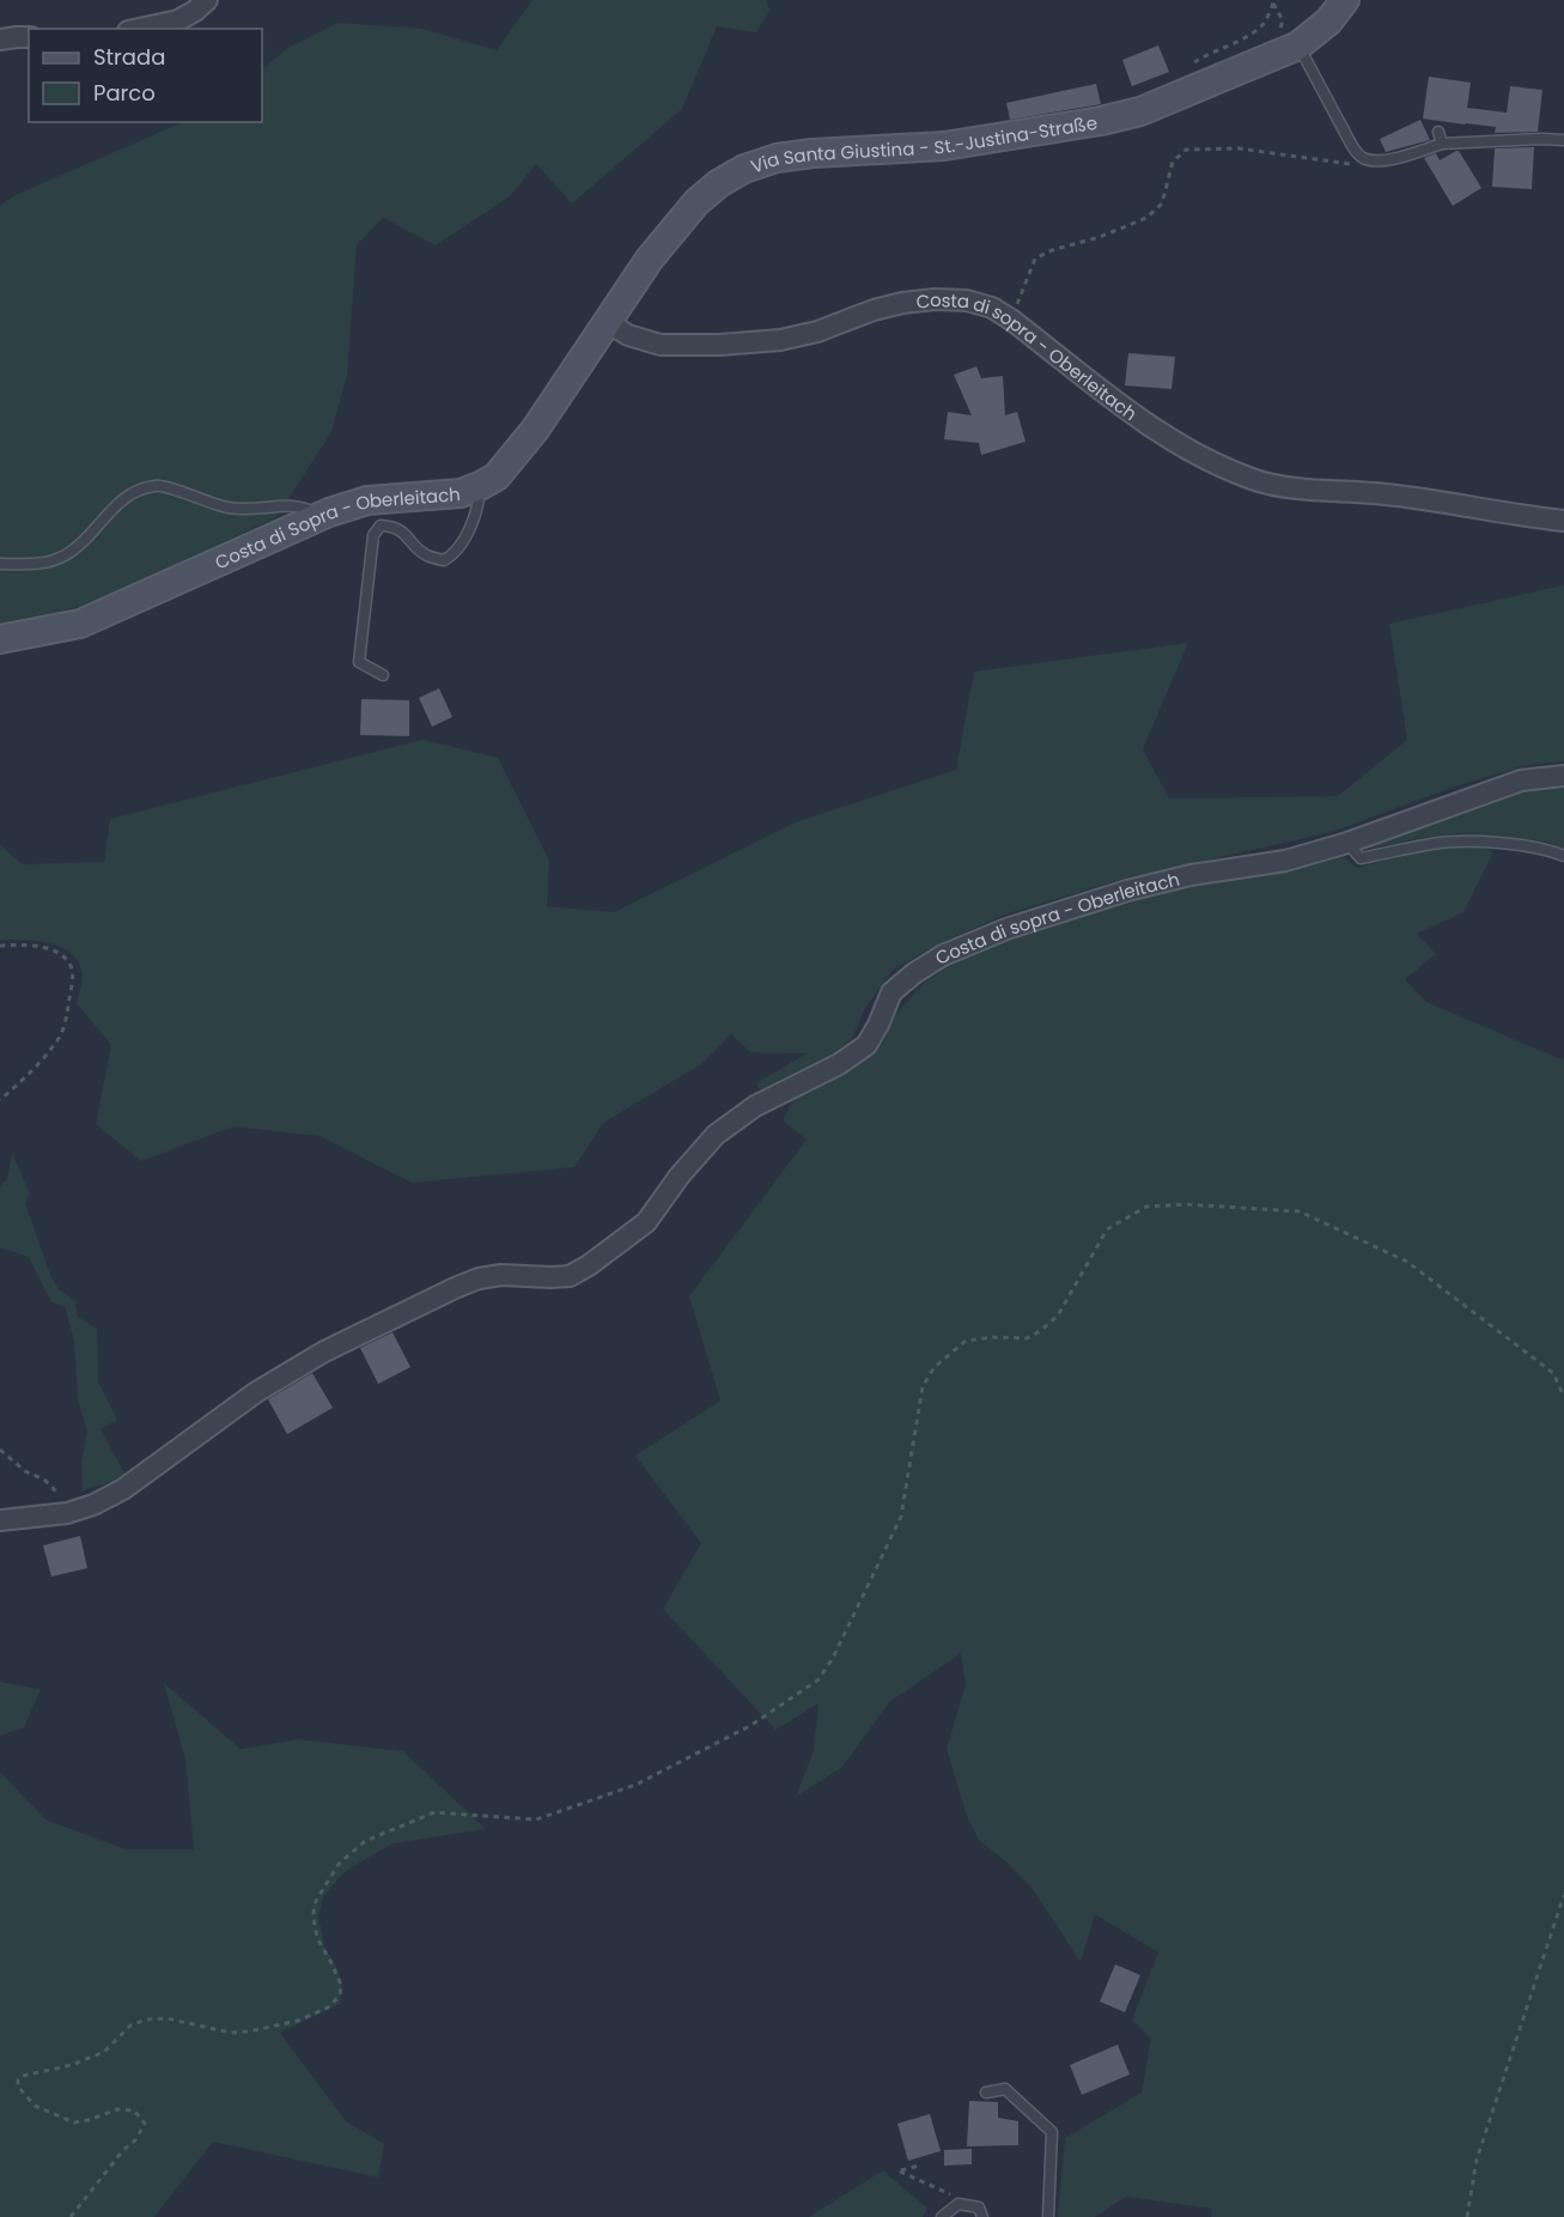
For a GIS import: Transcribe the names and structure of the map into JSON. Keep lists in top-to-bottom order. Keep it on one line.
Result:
{"streets":{"main road":["Via Santa Giustina - St.-Justina-Straße","Costa di Sopra - Oberleitach"],"street":["Costa di sopra - Oberleitach"]},"crossings":[["Via Santa Giustina - St.-Justina-Straße","Costa di sopra - Oberleitach"],["Via Santa Giustina - St.-Justina-Straße","Costa di Sopra - Oberleitach"],["Costa di sopra - Oberleitach","Costa di Sopra - Oberleitach"]],"legend":["Strada","Parco"]}
